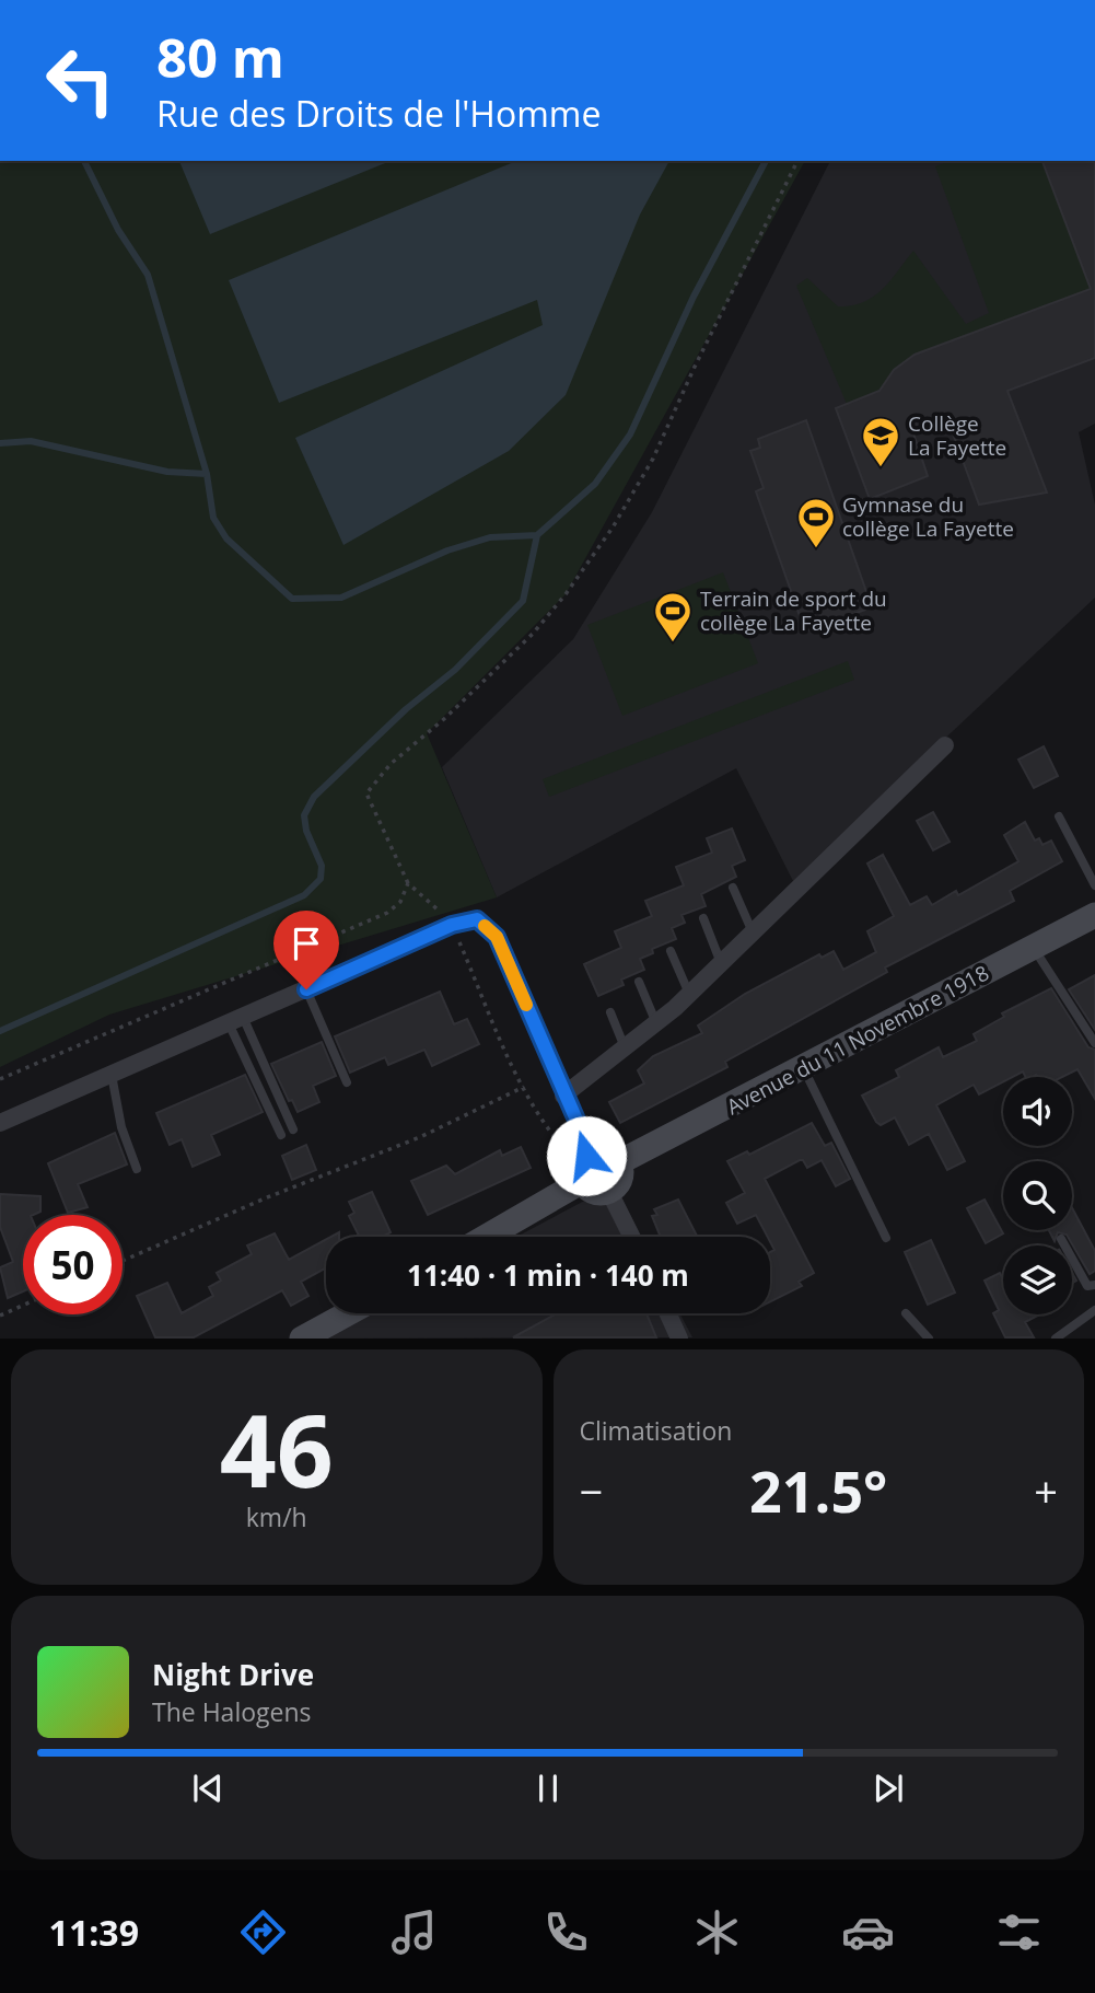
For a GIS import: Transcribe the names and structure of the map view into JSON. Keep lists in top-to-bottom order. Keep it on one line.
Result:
{"streets":{"main road":["Avenue du 11 Novembre 1918"]},"places":{"school or university":["Collège La Fayette"],"sports":["Gymnase du collège La Fayette","Terrain de sport du collège La Fayette"]},"page":{"turn":["80 m","Rue des Droits de l'Homme"],"limit":"50","trip":"11:40 · 1 min · 140 m","tile":[["46","km/h"],"Climatisation"],"heat":["−","21.5°","+"],"song":["Night Drive","The Halogens"],"tabs":"11:39"}}
